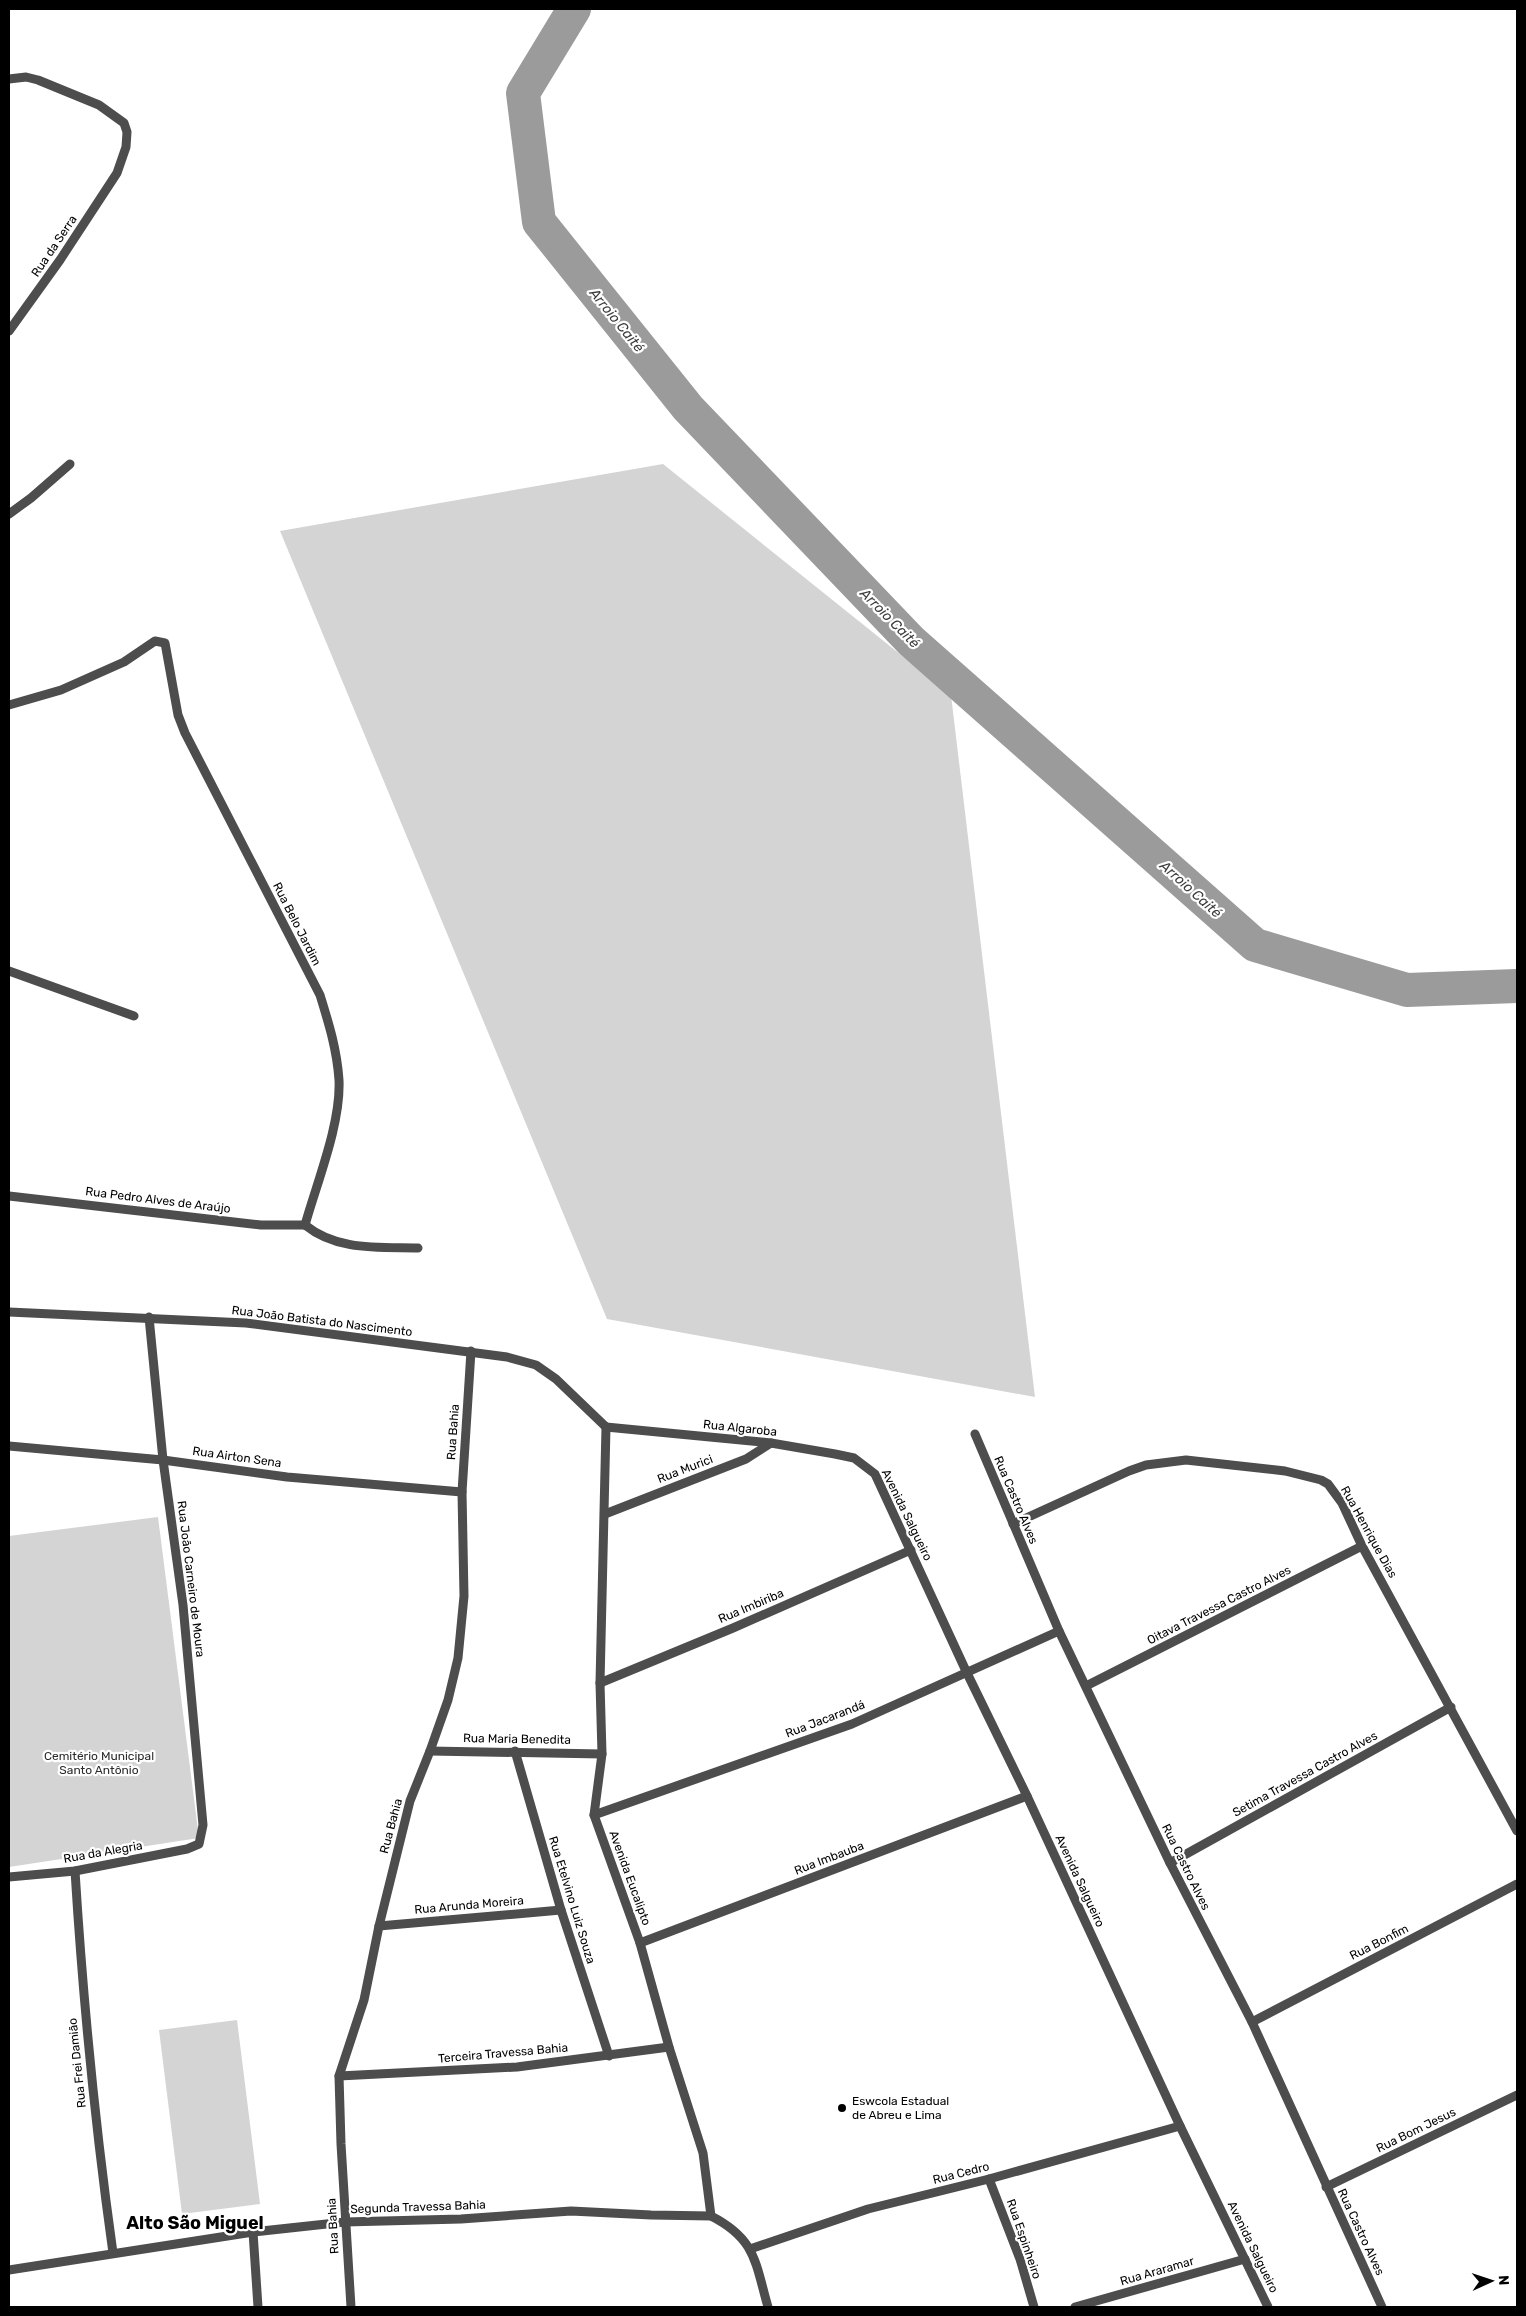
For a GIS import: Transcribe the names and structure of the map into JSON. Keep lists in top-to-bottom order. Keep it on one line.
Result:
{"streets":{"street":["Rua da Serra","Rua Belo Jardim","Rua Pedro Alves de Araújo","Rua João Batista do Nascimento","Rua Algaroba","Rua Bahia","Rua Airton Sena","Rua Murici","Rua Castro Alves","Avenida Salgueiro","Rua Henrique Dias","Rua João Carneiro de Moura","Oitava Travessa Castro Alves","Rua Imbiriba","Rua Jacarandá","Rua Maria Benedita","Setima Travessa Castro Alves","Rua da Alegria","Rua Imbauba","Avenida Eucalipto","Rua Etelvino Luiz Souza","Rua Arunda Moreira","Rua Bonfim","Terceira Travessa Bahia","Rua Frei Damião","Rua Bom Jesus","Rua Cedro","Segunda Travessa Bahia","Rua Espinheiro","Rua Araramar"]},"crossings":[["Rua Belo Jardim","Rua Pedro Alves de Araújo"],["Rua João Batista do Nascimento","Rua Algaroba"],["Rua João Batista do Nascimento","Rua Bahia"],["Rua João Batista do Nascimento","Rua João Carneiro de Moura"],["Rua João Batista do Nascimento","Avenida Eucalipto"],["Rua Algaroba","Rua Murici"],["Rua Algaroba","Avenida Salgueiro"],["Rua Algaroba","Avenida Eucalipto"],["Rua Bahia","Rua Airton Sena"],["Rua Bahia","Rua Maria Benedita"],["Rua Bahia","Rua Arunda Moreira"],["Rua Bahia","Terceira Travessa Bahia"],["Rua Bahia","Segunda Travessa Bahia"],["Rua Airton Sena","Rua João Carneiro de Moura"],["Rua Murici","Avenida Eucalipto"],["Rua Castro Alves","Rua Henrique Dias"],["Rua Castro Alves","Oitava Travessa Castro Alves"],["Rua Castro Alves","Rua Jacarandá"],["Rua Castro Alves","Setima Travessa Castro Alves"],["Rua Castro Alves","Rua Bonfim"],["Rua Castro Alves","Rua Bom Jesus"],["Avenida Salgueiro","Rua Imbiriba"],["Avenida Salgueiro","Rua Jacarandá"],["Avenida Salgueiro","Rua Imbauba"],["Avenida Salgueiro","Rua Cedro"],["Avenida Salgueiro","Rua Araramar"],["Rua Henrique Dias","Oitava Travessa Castro Alves"],["Rua Henrique Dias","Setima Travessa Castro Alves"],["Rua João Carneiro de Moura","Rua da Alegria"],["Rua Imbiriba","Avenida Eucalipto"],["Rua Jacarandá","Avenida Eucalipto"],["Rua Maria Benedita","Avenida Eucalipto"],["Rua Maria Benedita","Rua Etelvino Luiz Souza"],["Rua da Alegria","Rua Frei Damião"],["Rua Imbauba","Avenida Eucalipto"],["Avenida Eucalipto","Terceira Travessa Bahia"],["Avenida Eucalipto","Segunda Travessa Bahia"],["Rua Etelvino Luiz Souza","Rua Arunda Moreira"],["Rua Etelvino Luiz Souza","Terceira Travessa Bahia"],["Rua Frei Damião","Segunda Travessa Bahia"],["Rua Cedro","Rua Espinheiro"]],"districts":["Alto São Miguel"],"water":["Arroio Caité"],"parks":["Cemitério Municipal Santo Antônio"],"places":["Eswcola Estadual de Abreu e Lima"],"north":"right"}
